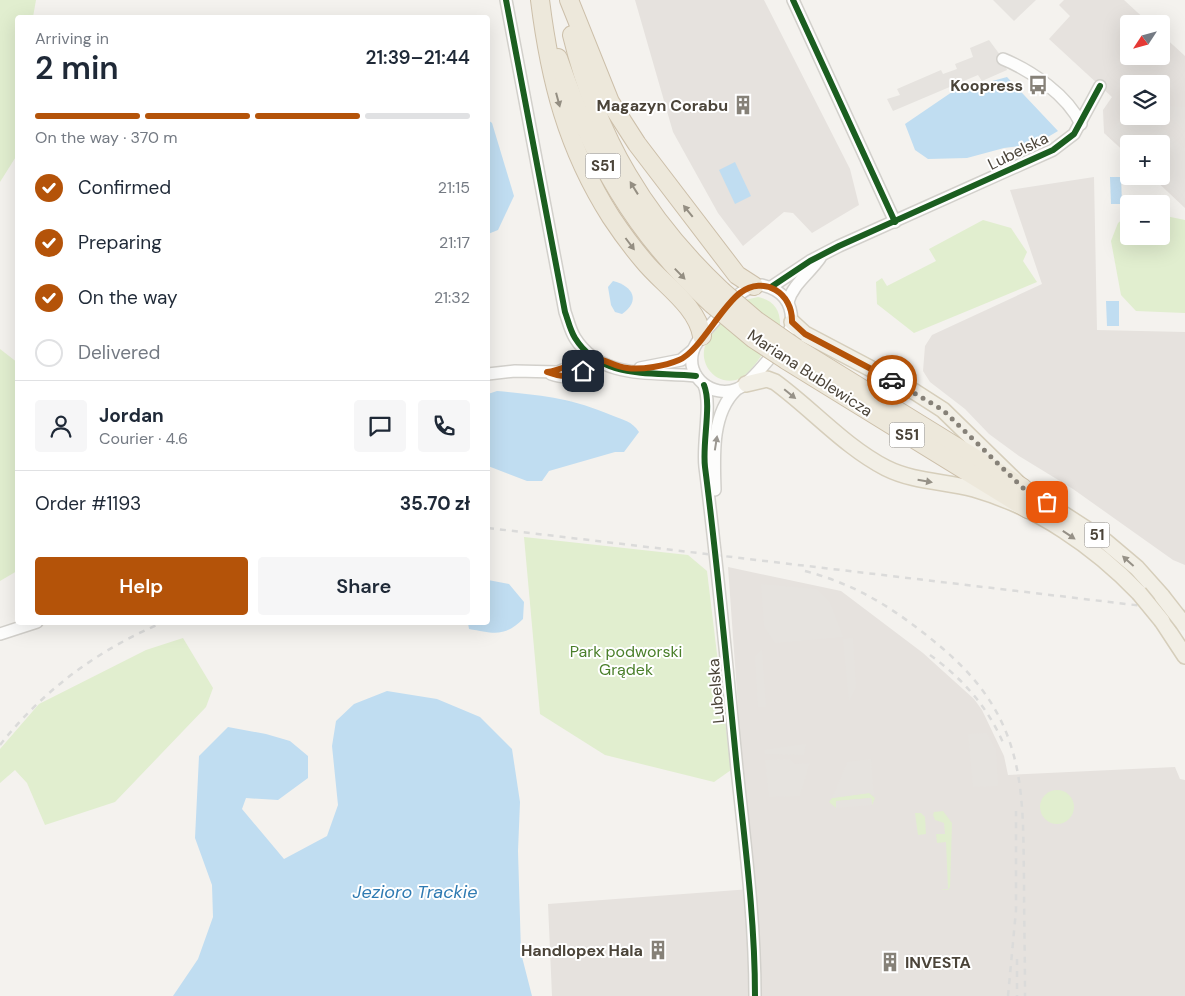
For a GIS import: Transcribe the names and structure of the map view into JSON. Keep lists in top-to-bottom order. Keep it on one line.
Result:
{"streets":{"highway":["S51","Mariana Bublewicza"],"main road":["51"],"street":["Lubelska"]},"water":["Jezioro Trackie"],"parks":["Park podworski Grądek"],"places":{"bus stop":["Koopress"],"building":["Magazyn Corabu","Handlopex Hala","INVESTA"]},"north":"bottom left","page":{"map_buttons":["+","−"],"heading":["2 min","Arriving in","21:39–21:44"],"panel":["Jordan","Courier · 4.6","Order #1193","35.70 zł"],"bar":"On the way · 370 m","list":[["Confirmed","21:15"],["Preparing","21:17"],["On the way","21:32"],"Delivered"],"buttons":["Help","Share"]}}
